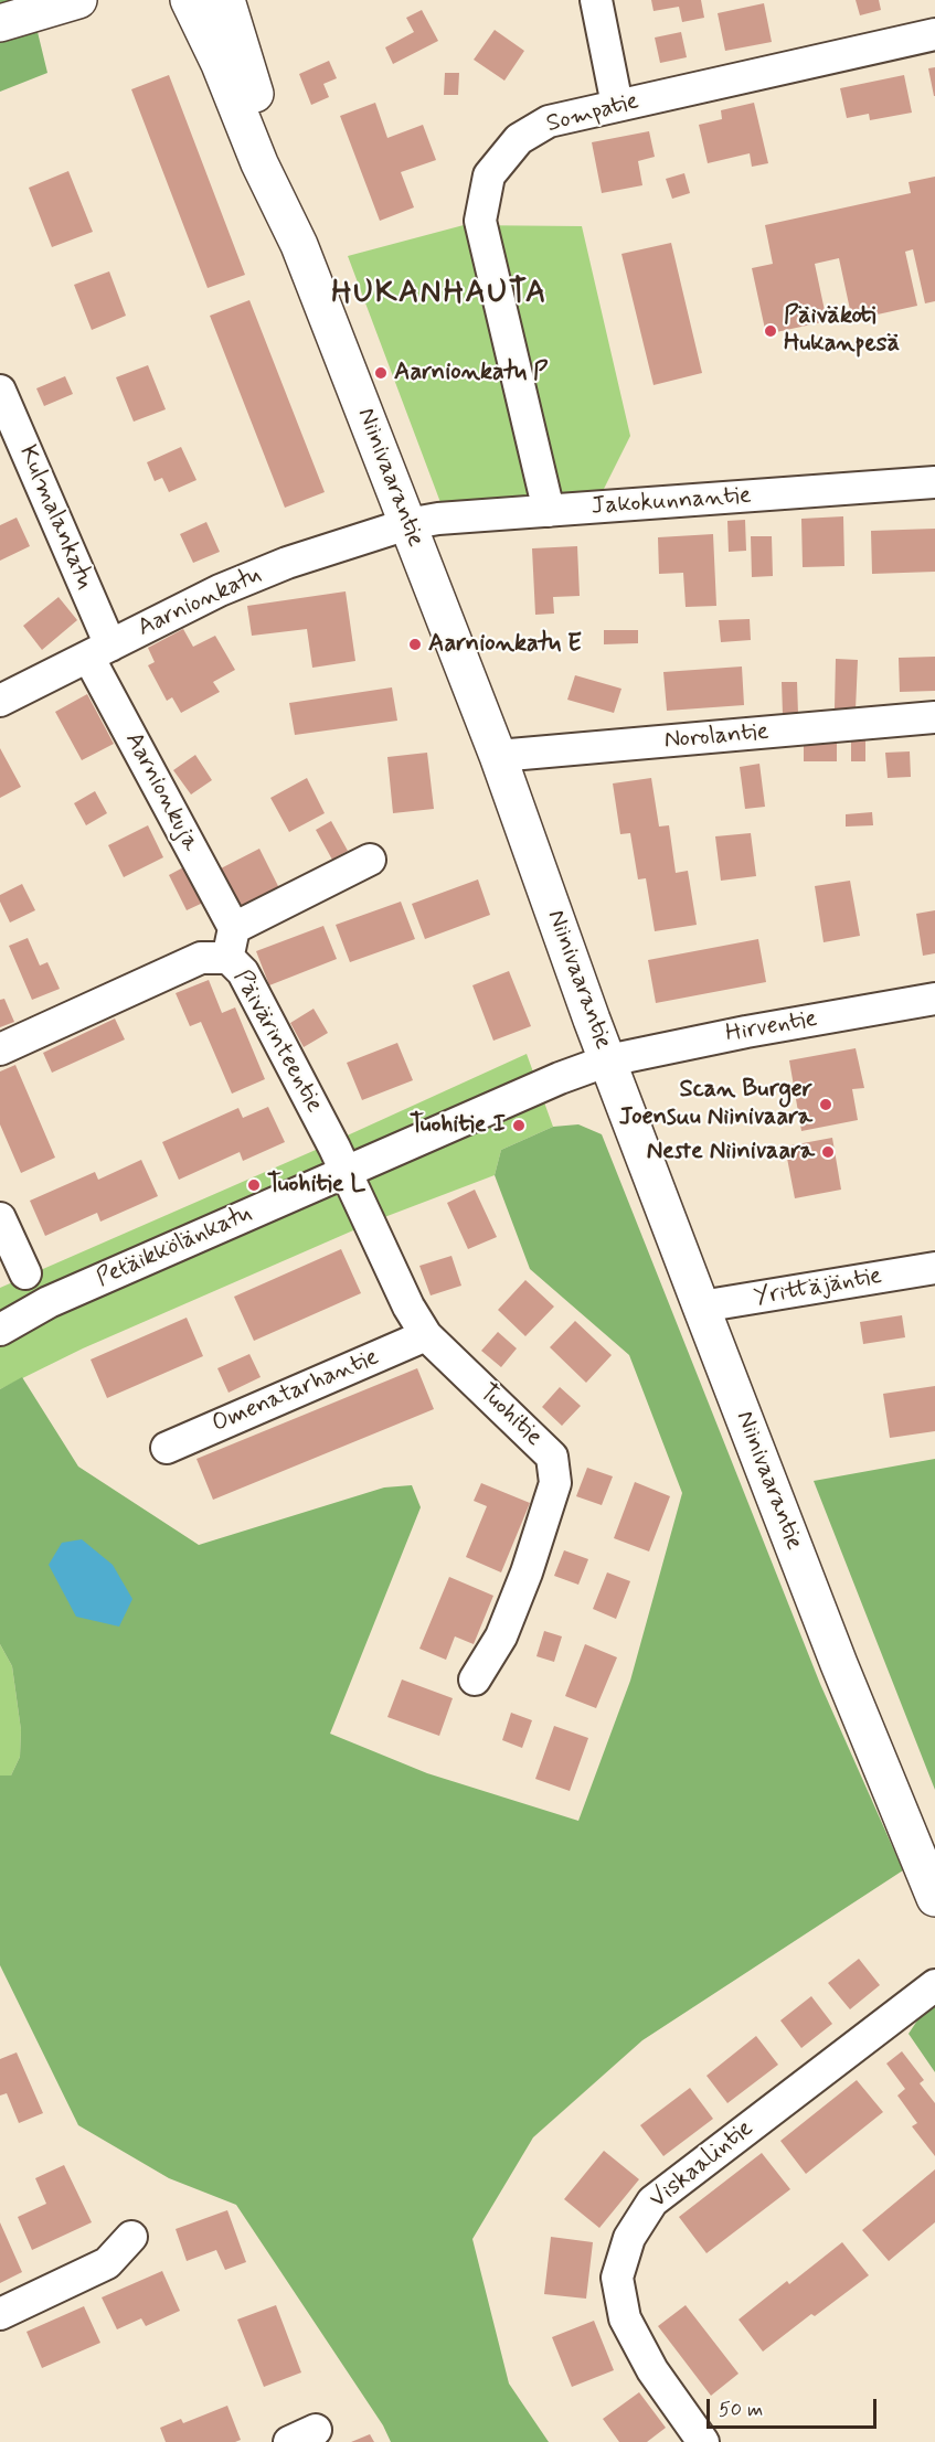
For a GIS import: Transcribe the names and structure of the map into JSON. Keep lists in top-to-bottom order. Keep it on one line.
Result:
{"streets":{"main road":["Niinivaarantie"],"street":["Sompatie","Jakokunnantie","Kulmalankatu","Aarnionkatu","Norolantie","Aarnionkuja","Hirventie","Päivärinteentie","Petäikkölänkatu","Yrittäjäntie","Omenatarhantie","Tuohitie","Viskaalintie"]},"crossings":[["Sompatie","Jakokunnantie"],["Niinivaarantie","Jakokunnantie"],["Niinivaarantie","Aarnionkatu"],["Niinivaarantie","Norolantie"],["Niinivaarantie","Hirventie"],["Niinivaarantie","Petäikkölänkatu"],["Niinivaarantie","Yrittäjäntie"],["Jakokunnantie","Aarnionkatu"],["Kulmalankatu","Aarnionkatu"],["Kulmalankatu","Aarnionkuja"],["Aarnionkatu","Aarnionkuja"],["Aarnionkuja","Päivärinteentie"],["Hirventie","Petäikkölänkatu"],["Päivärinteentie","Petäikkölänkatu"],["Päivärinteentie","Tuohitie"],["Petäikkölänkatu","Tuohitie"],["Omenatarhantie","Tuohitie"]],"districts":["HUKANHAUTA"],"places":["Päiväkoti Hukanpesä","Aarnionkatu P","Aarnionkatu E","Scan Burger Joensuu Niinivaara","Tuohitie I","Neste Niinivaara","Tuohitie L"],"scale_bar":"50 m"}
